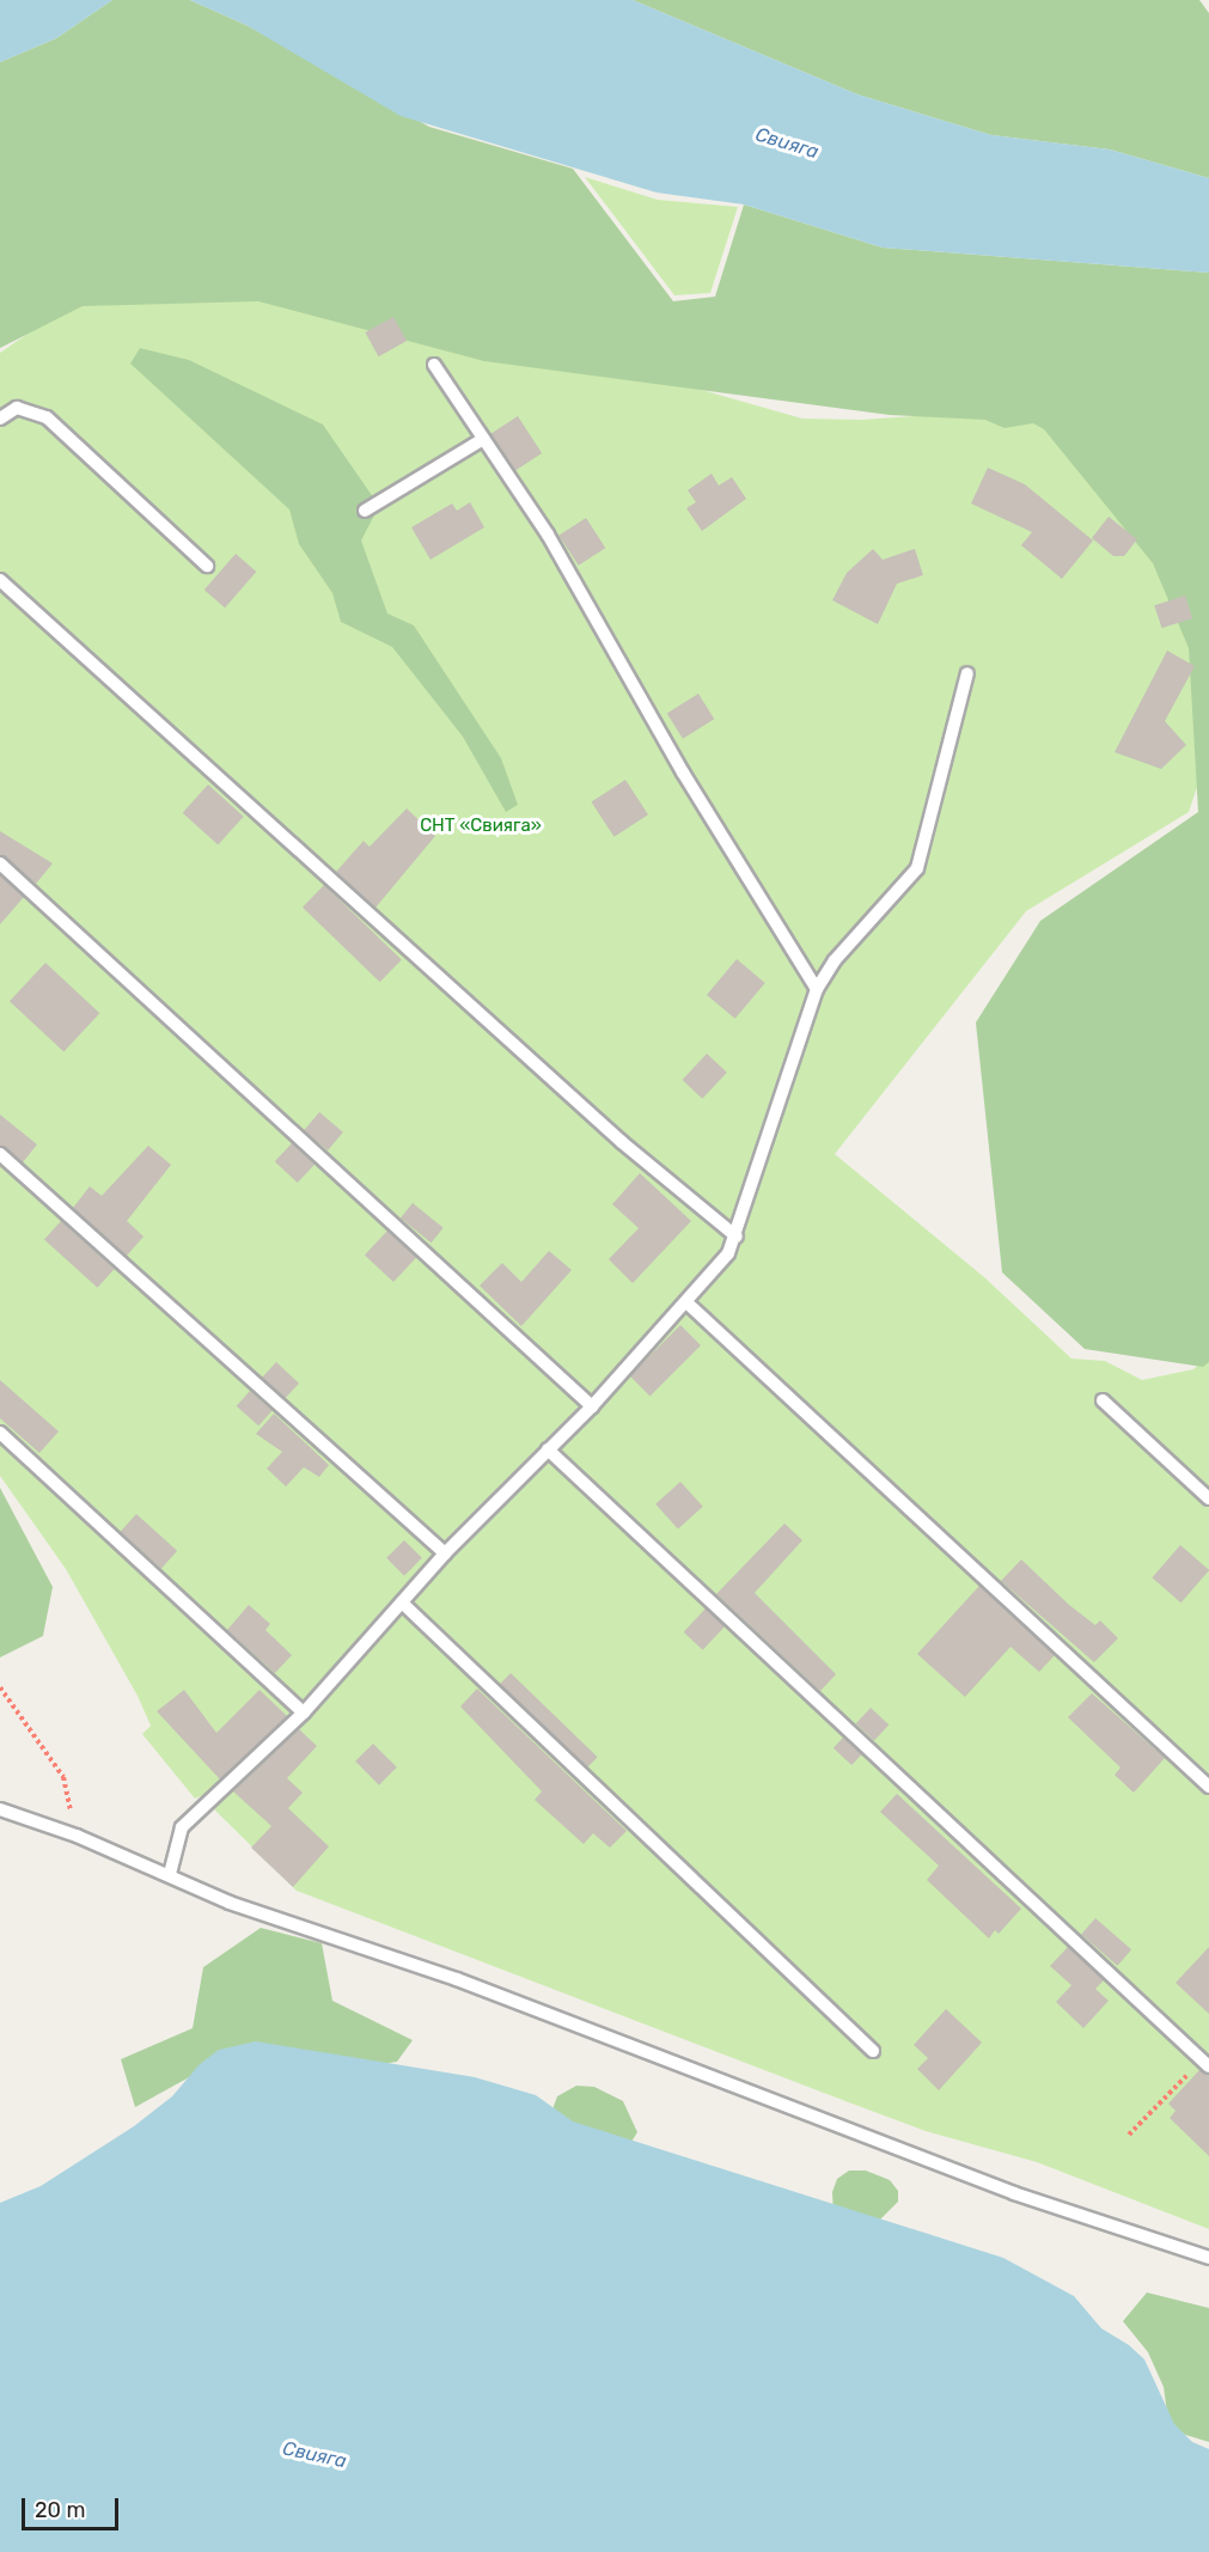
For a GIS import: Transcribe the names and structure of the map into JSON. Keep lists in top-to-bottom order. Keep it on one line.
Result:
{"water":["Свияга"],"parks":["СНТ «Свияга»"],"scale_bar":"20 m"}
